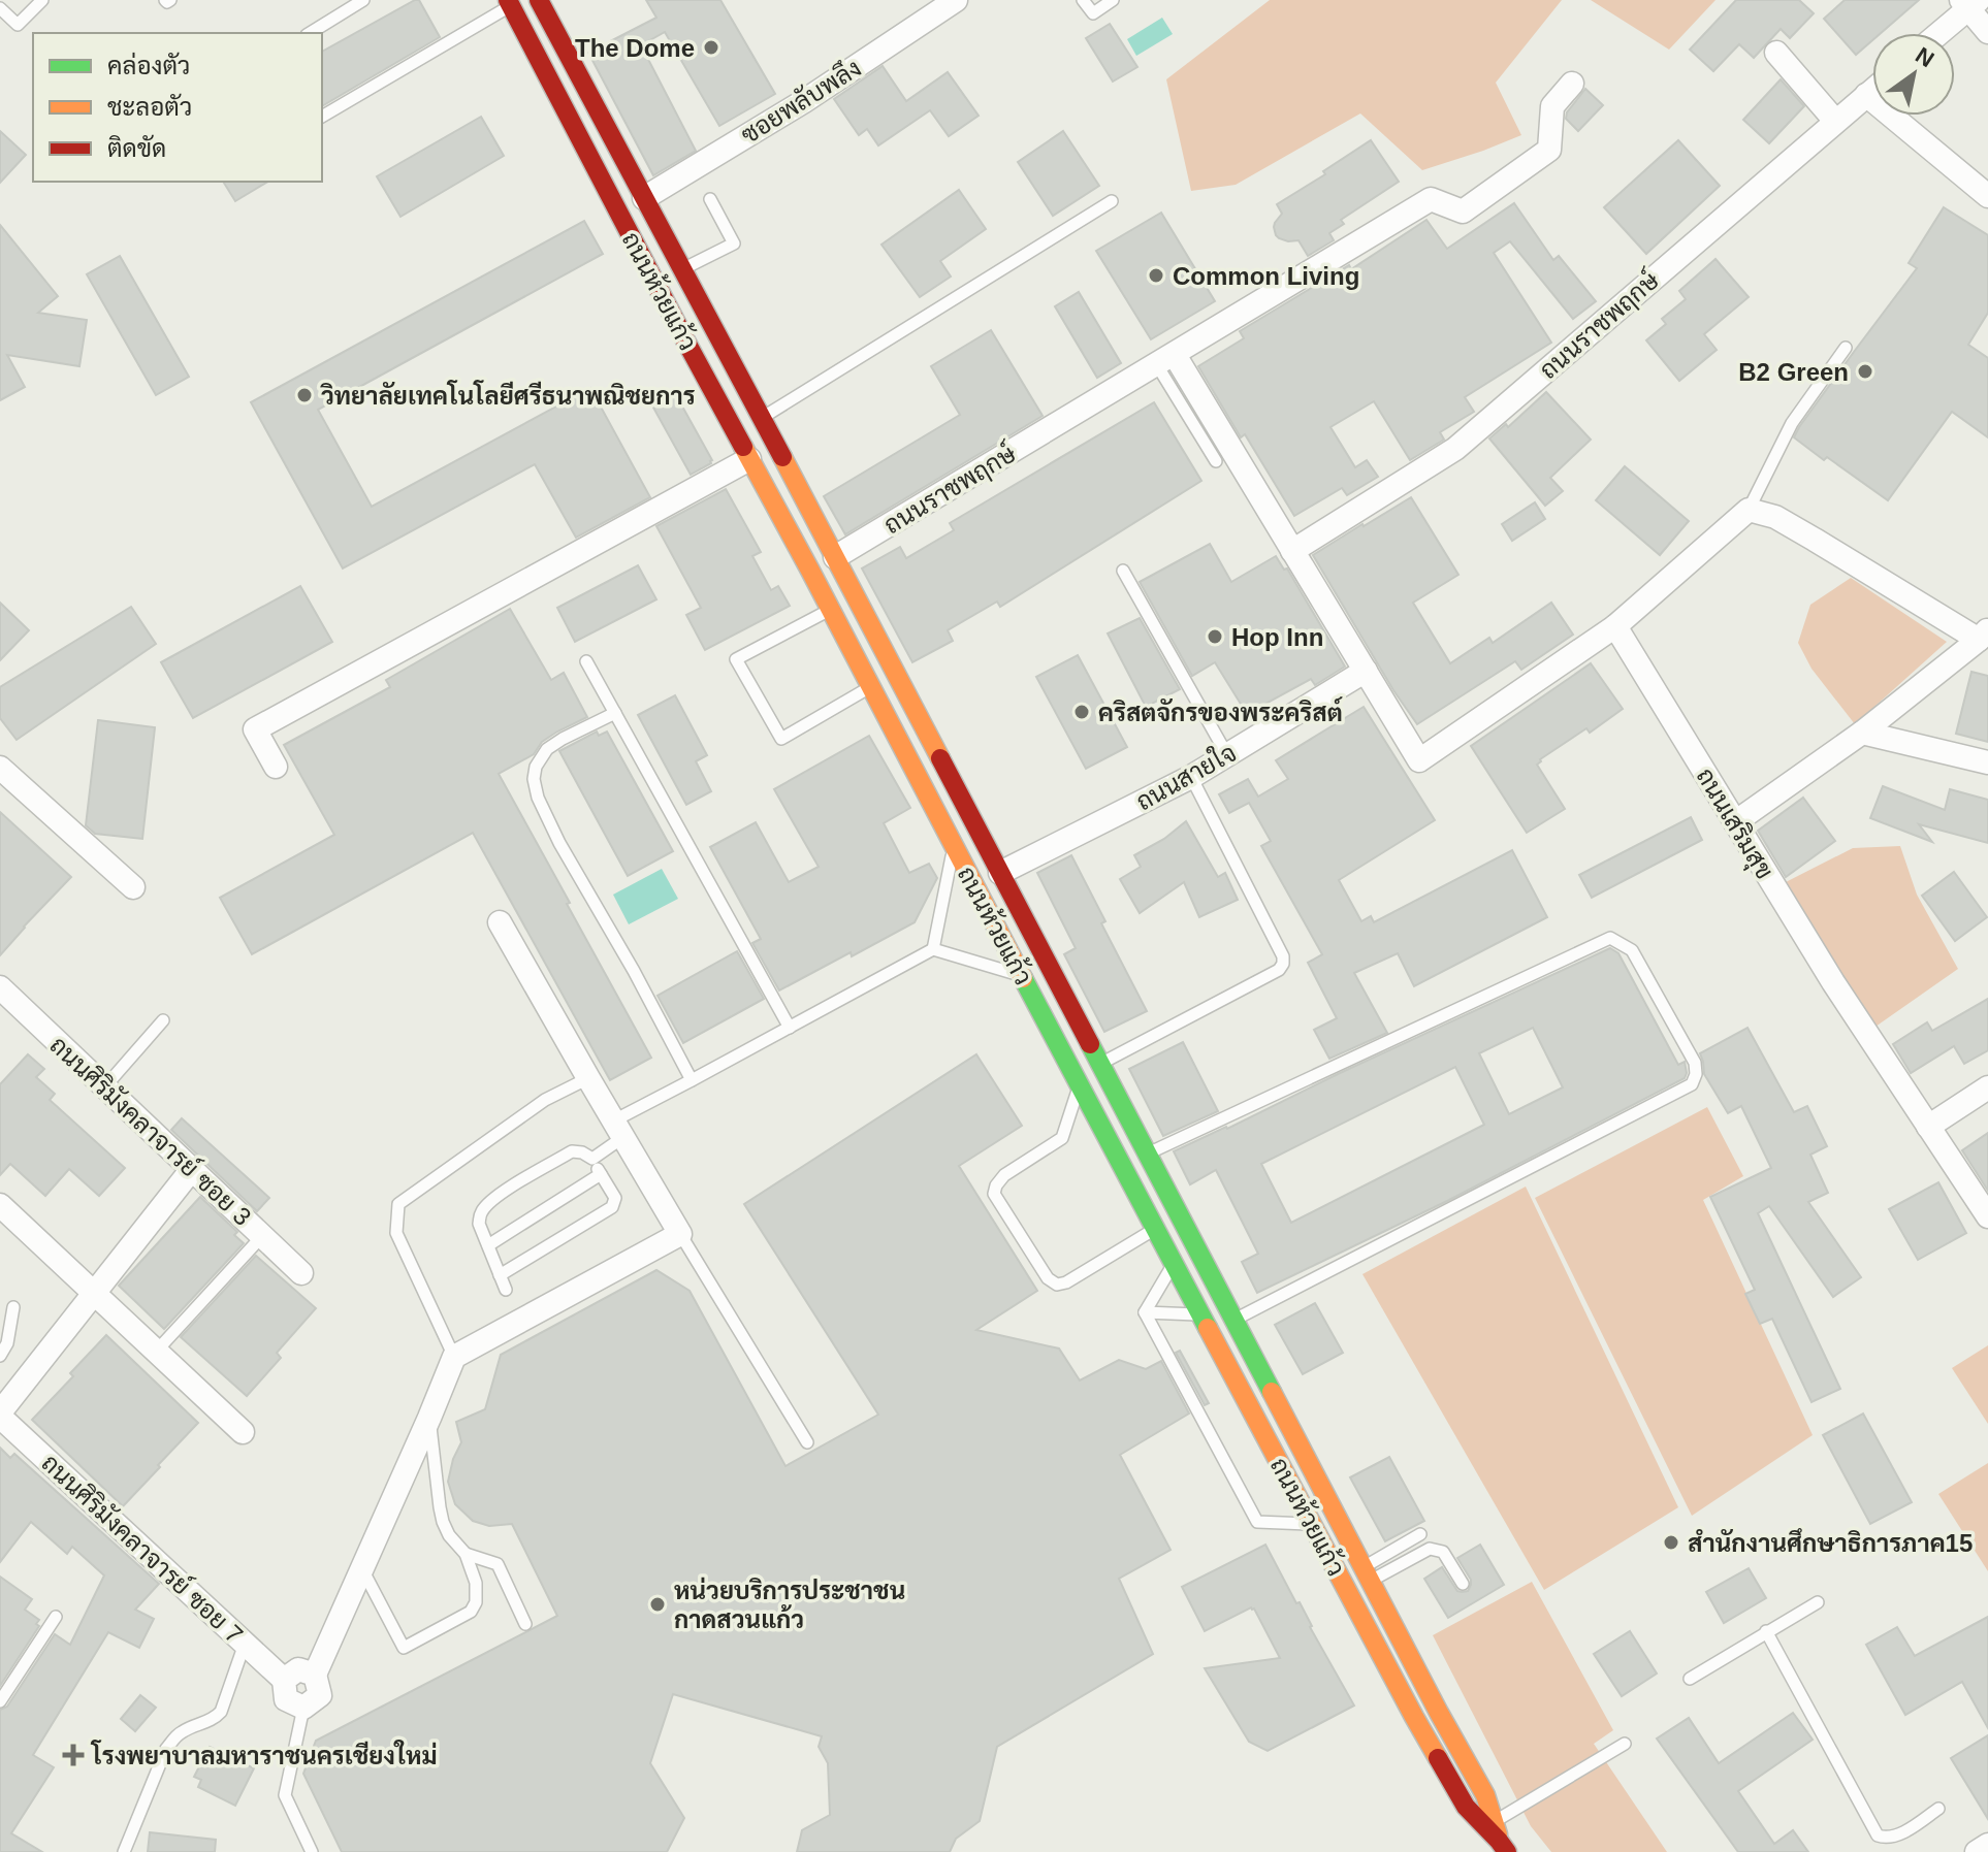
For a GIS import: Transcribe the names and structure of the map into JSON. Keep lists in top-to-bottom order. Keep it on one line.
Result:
{"streets":{"main road":["ถนนห้วยแก้ว","ถนนราชพฤกษ์"],"street":["ซอยพลับพลึง","ถนนสายใจ","ถนนเสริมสุข","ถนนศิริมังคลาจารย์ ซอย 3","ถนนศิริมังคลาจารย์ ซอย 7"]},"crossings":[["ซอยพลับพลึง","ถนนห้วยแก้ว"],["ถนนห้วยแก้ว","ถนนราชพฤกษ์"],["ถนนห้วยแก้ว","ถนนสายใจ"]],"places":{"other":["The Dome","Common Living","B2 Green","วิทยาลัยเทคโนโลยีศรีธนาพณิชยการ","Hop Inn","คริสตจักรของพระคริสต์","สำนักงานศึกษาธิการภาค15","หน่วยบริการประชาชน กาดสวนแก้ว"],"health":["โรงพยาบาลมหาราชนครเชียงใหม่"]},"legend":["คล่องตัว","ชะลอตัว","ติดขัด"],"north":"top right"}
